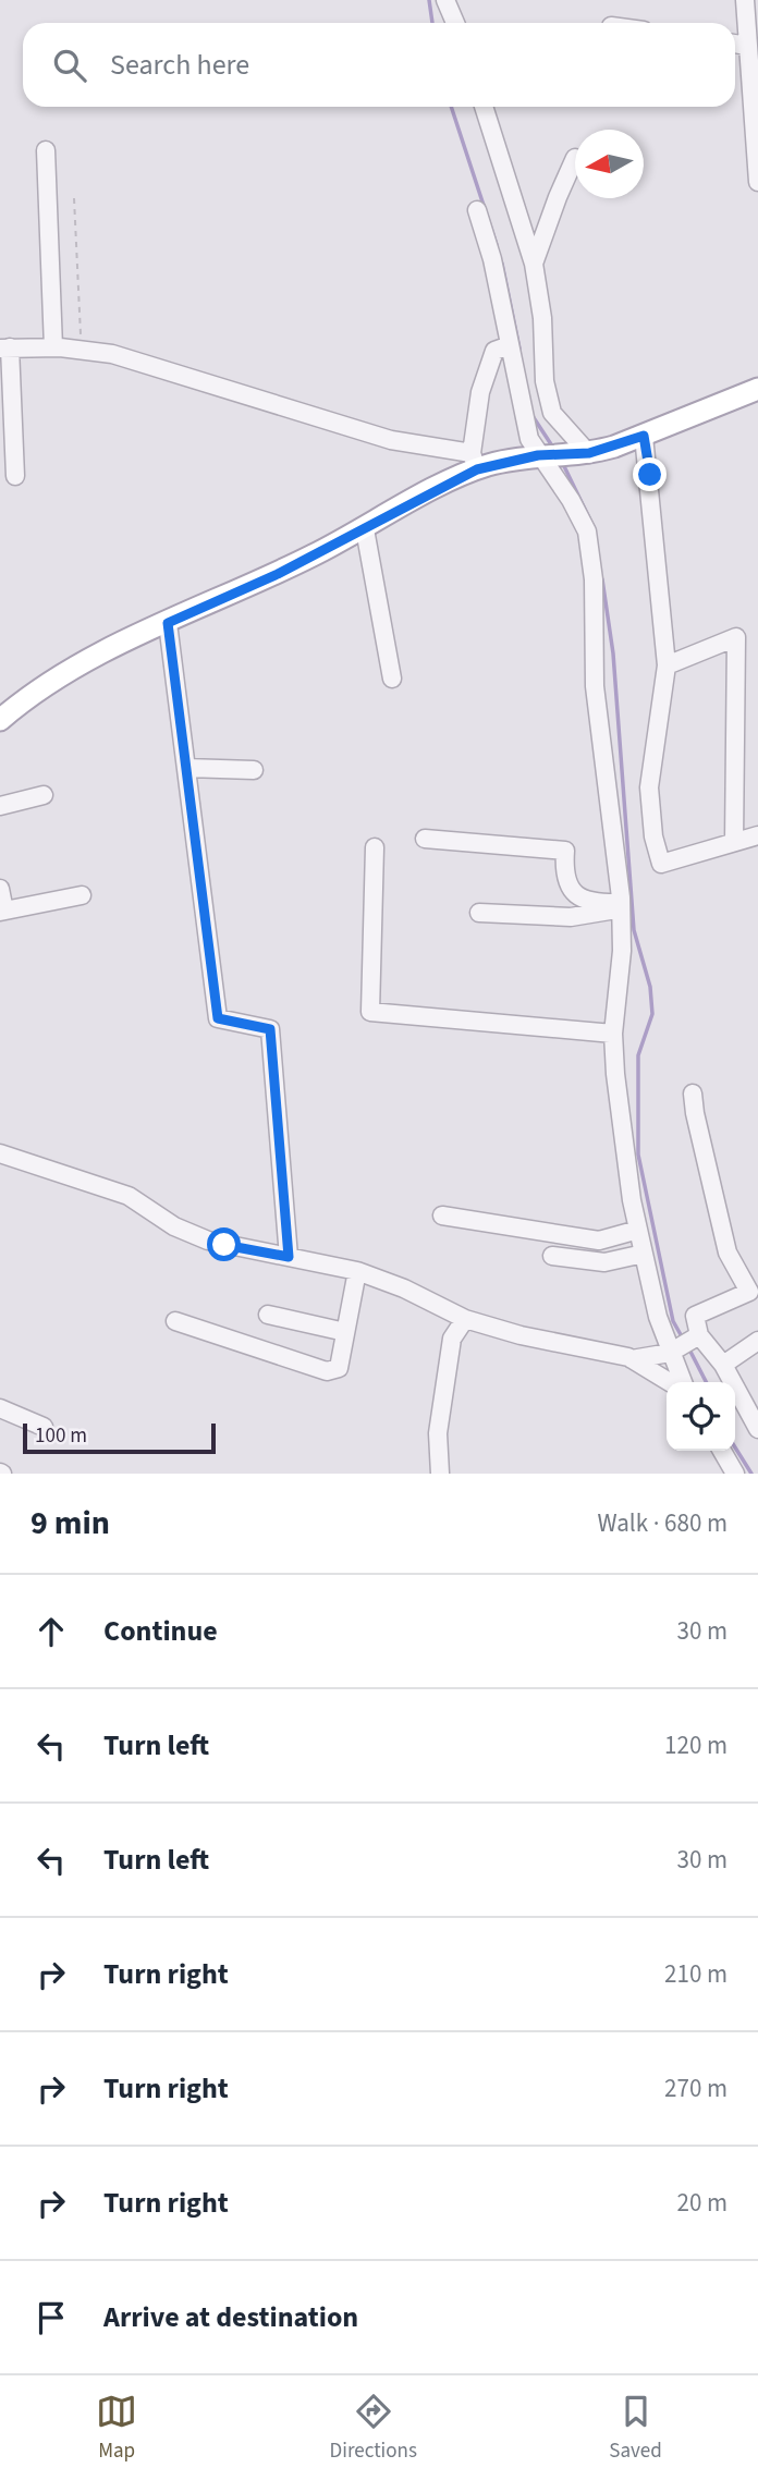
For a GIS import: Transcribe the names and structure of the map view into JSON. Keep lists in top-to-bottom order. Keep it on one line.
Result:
{"scale_bar":"100 m","north":"left","page":{"search":"Search here","scale":"100 m","heading":["9 min","Walk · 680 m"],"list":[["Continue","30 m"],["Turn left","120 m"],["Turn left","30 m"],["Turn right","210 m"],["Turn right","270 m"],["Turn right","20 m"],"Arrive at destination"],"nav":["Map","Directions","Saved"]}}
